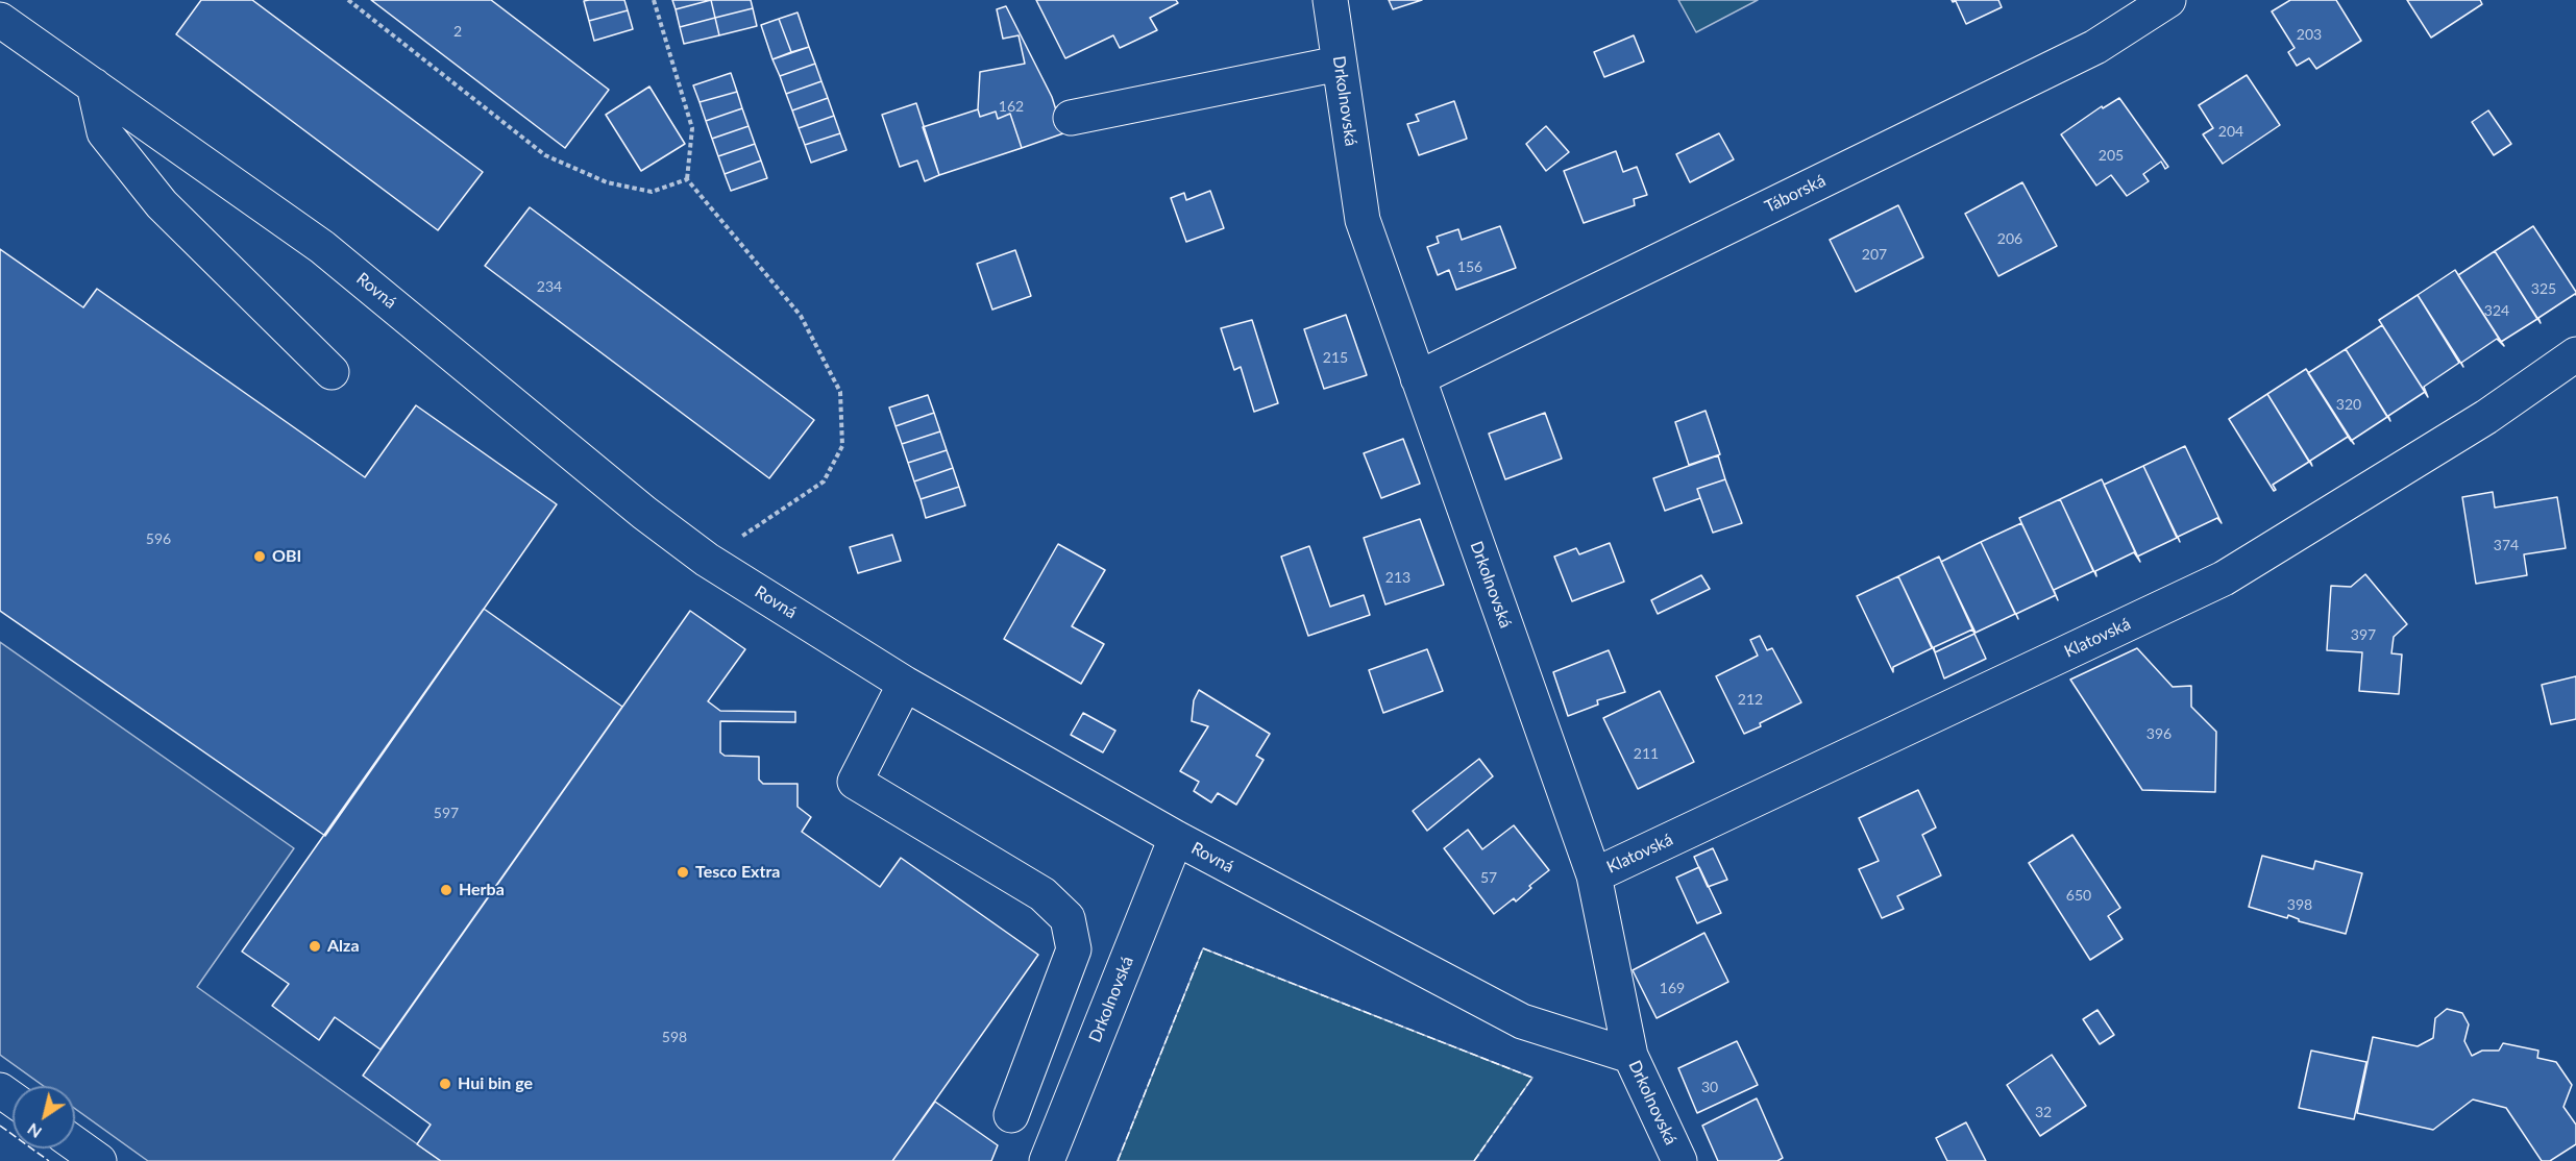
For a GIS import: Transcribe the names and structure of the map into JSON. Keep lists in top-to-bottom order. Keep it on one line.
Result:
{"streets":{"street":["Drkolnovská","Táborská","Rovná","Klatovská"]},"crossings":[["Drkolnovská","Táborská"],["Drkolnovská","Rovná"],["Drkolnovská","Klatovská"]],"places":["OBI","Tesco Extra","Herba","Alza","Hui bin ge"],"house_numbers":["2","203","162","204","205","206","207","156","234","325","324","215","320","596","374","213","397","212","396","211","597","57","650","398","169","598","30","32"],"north":"bottom left"}
